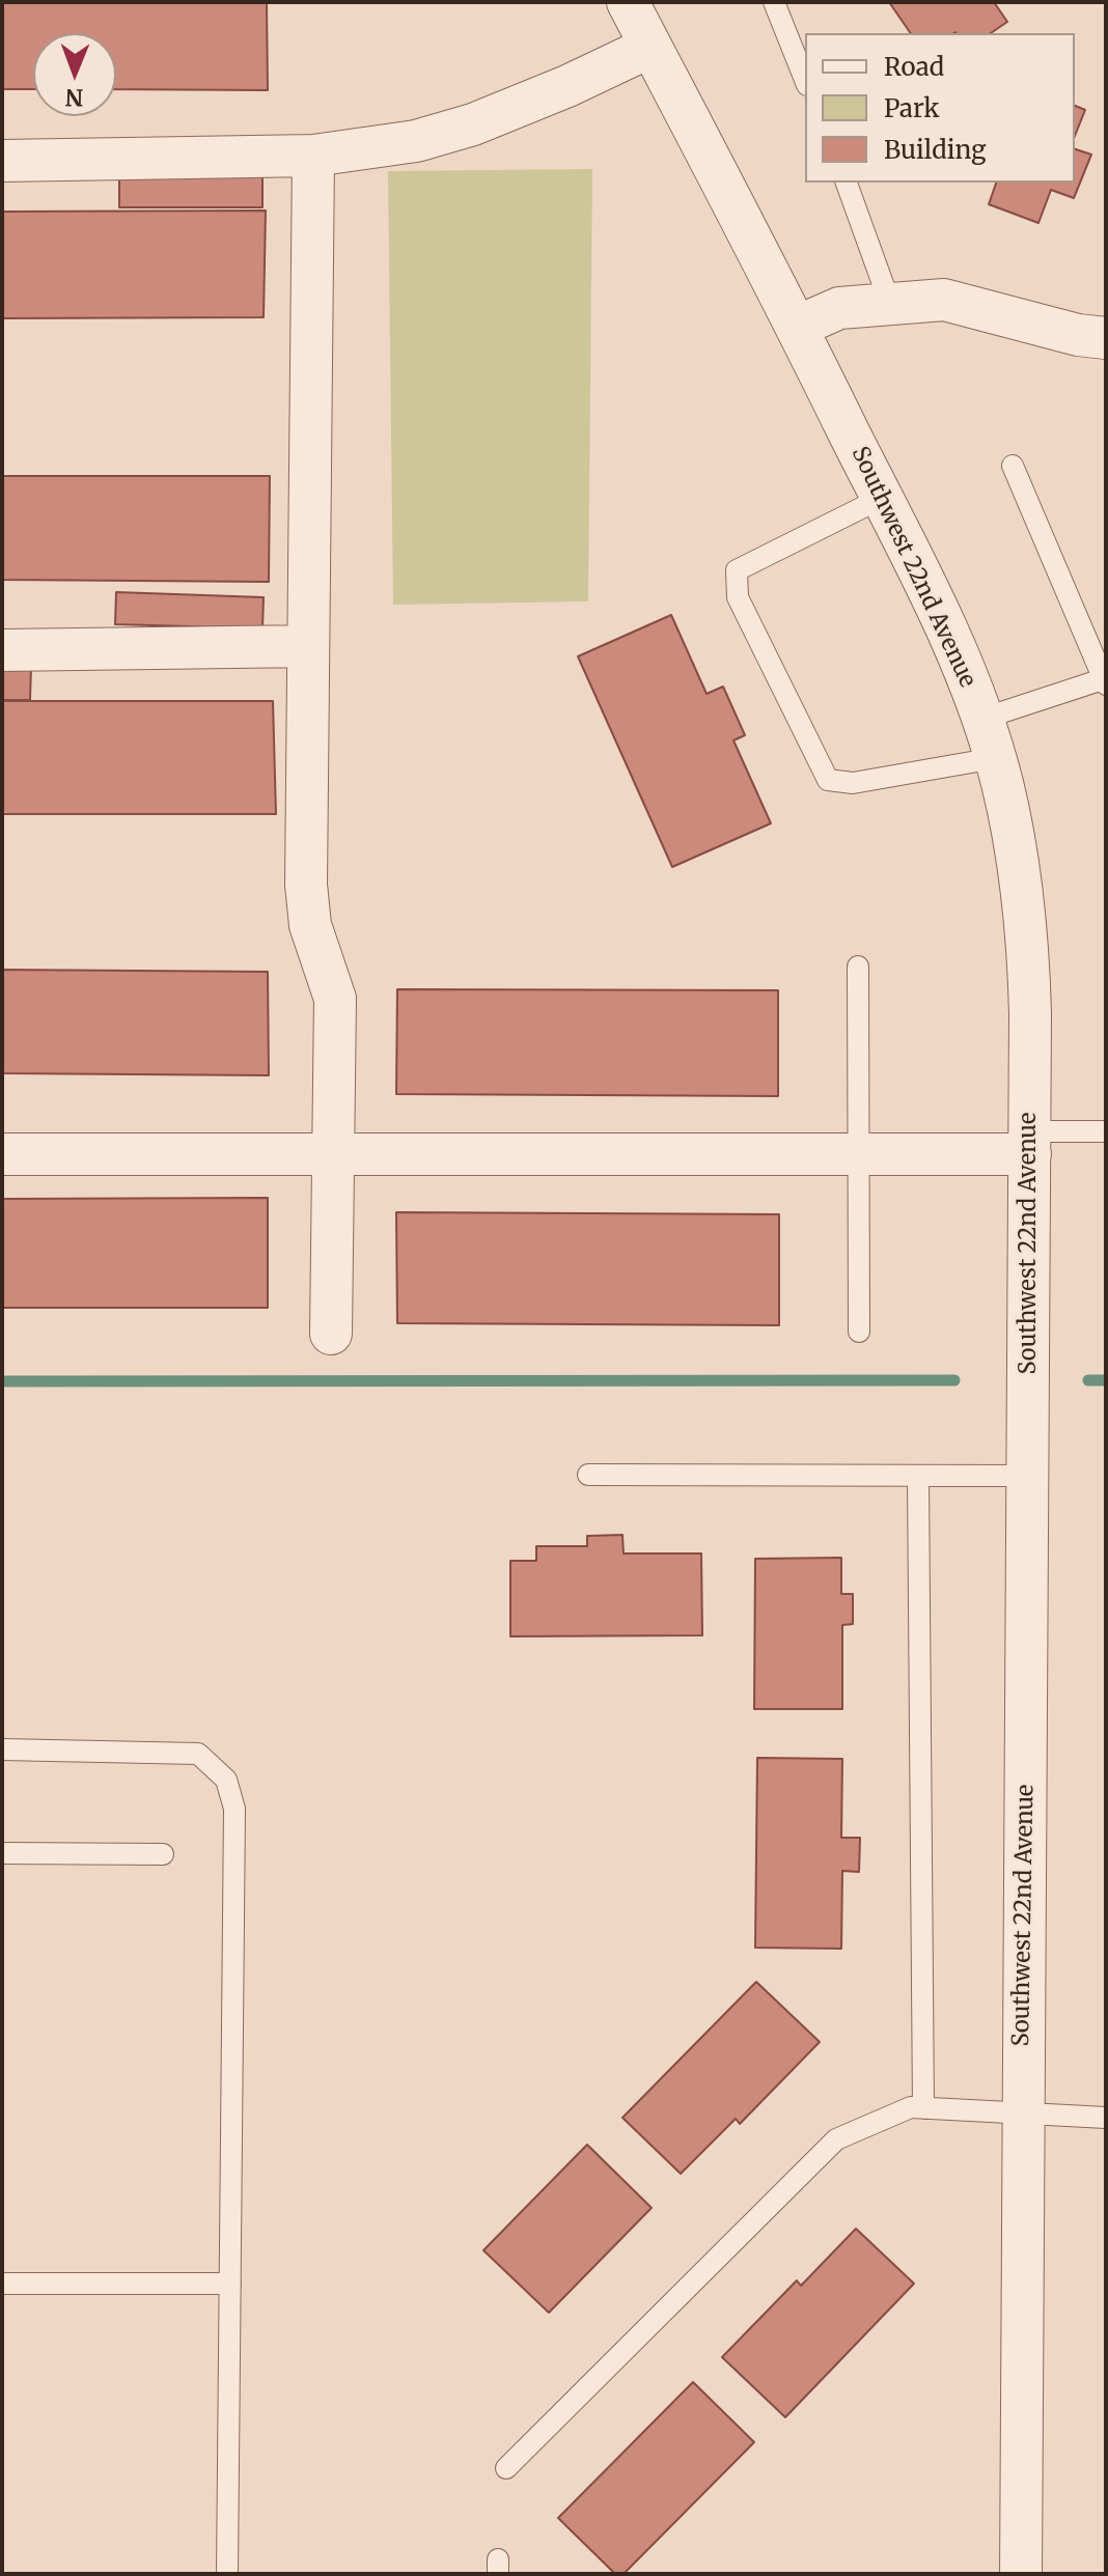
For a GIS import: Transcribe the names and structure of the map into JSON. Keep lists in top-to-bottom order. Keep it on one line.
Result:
{"streets":{"street":["Southwest 22nd Avenue"]},"legend":["Road","Park","Building"],"north":"bottom"}
